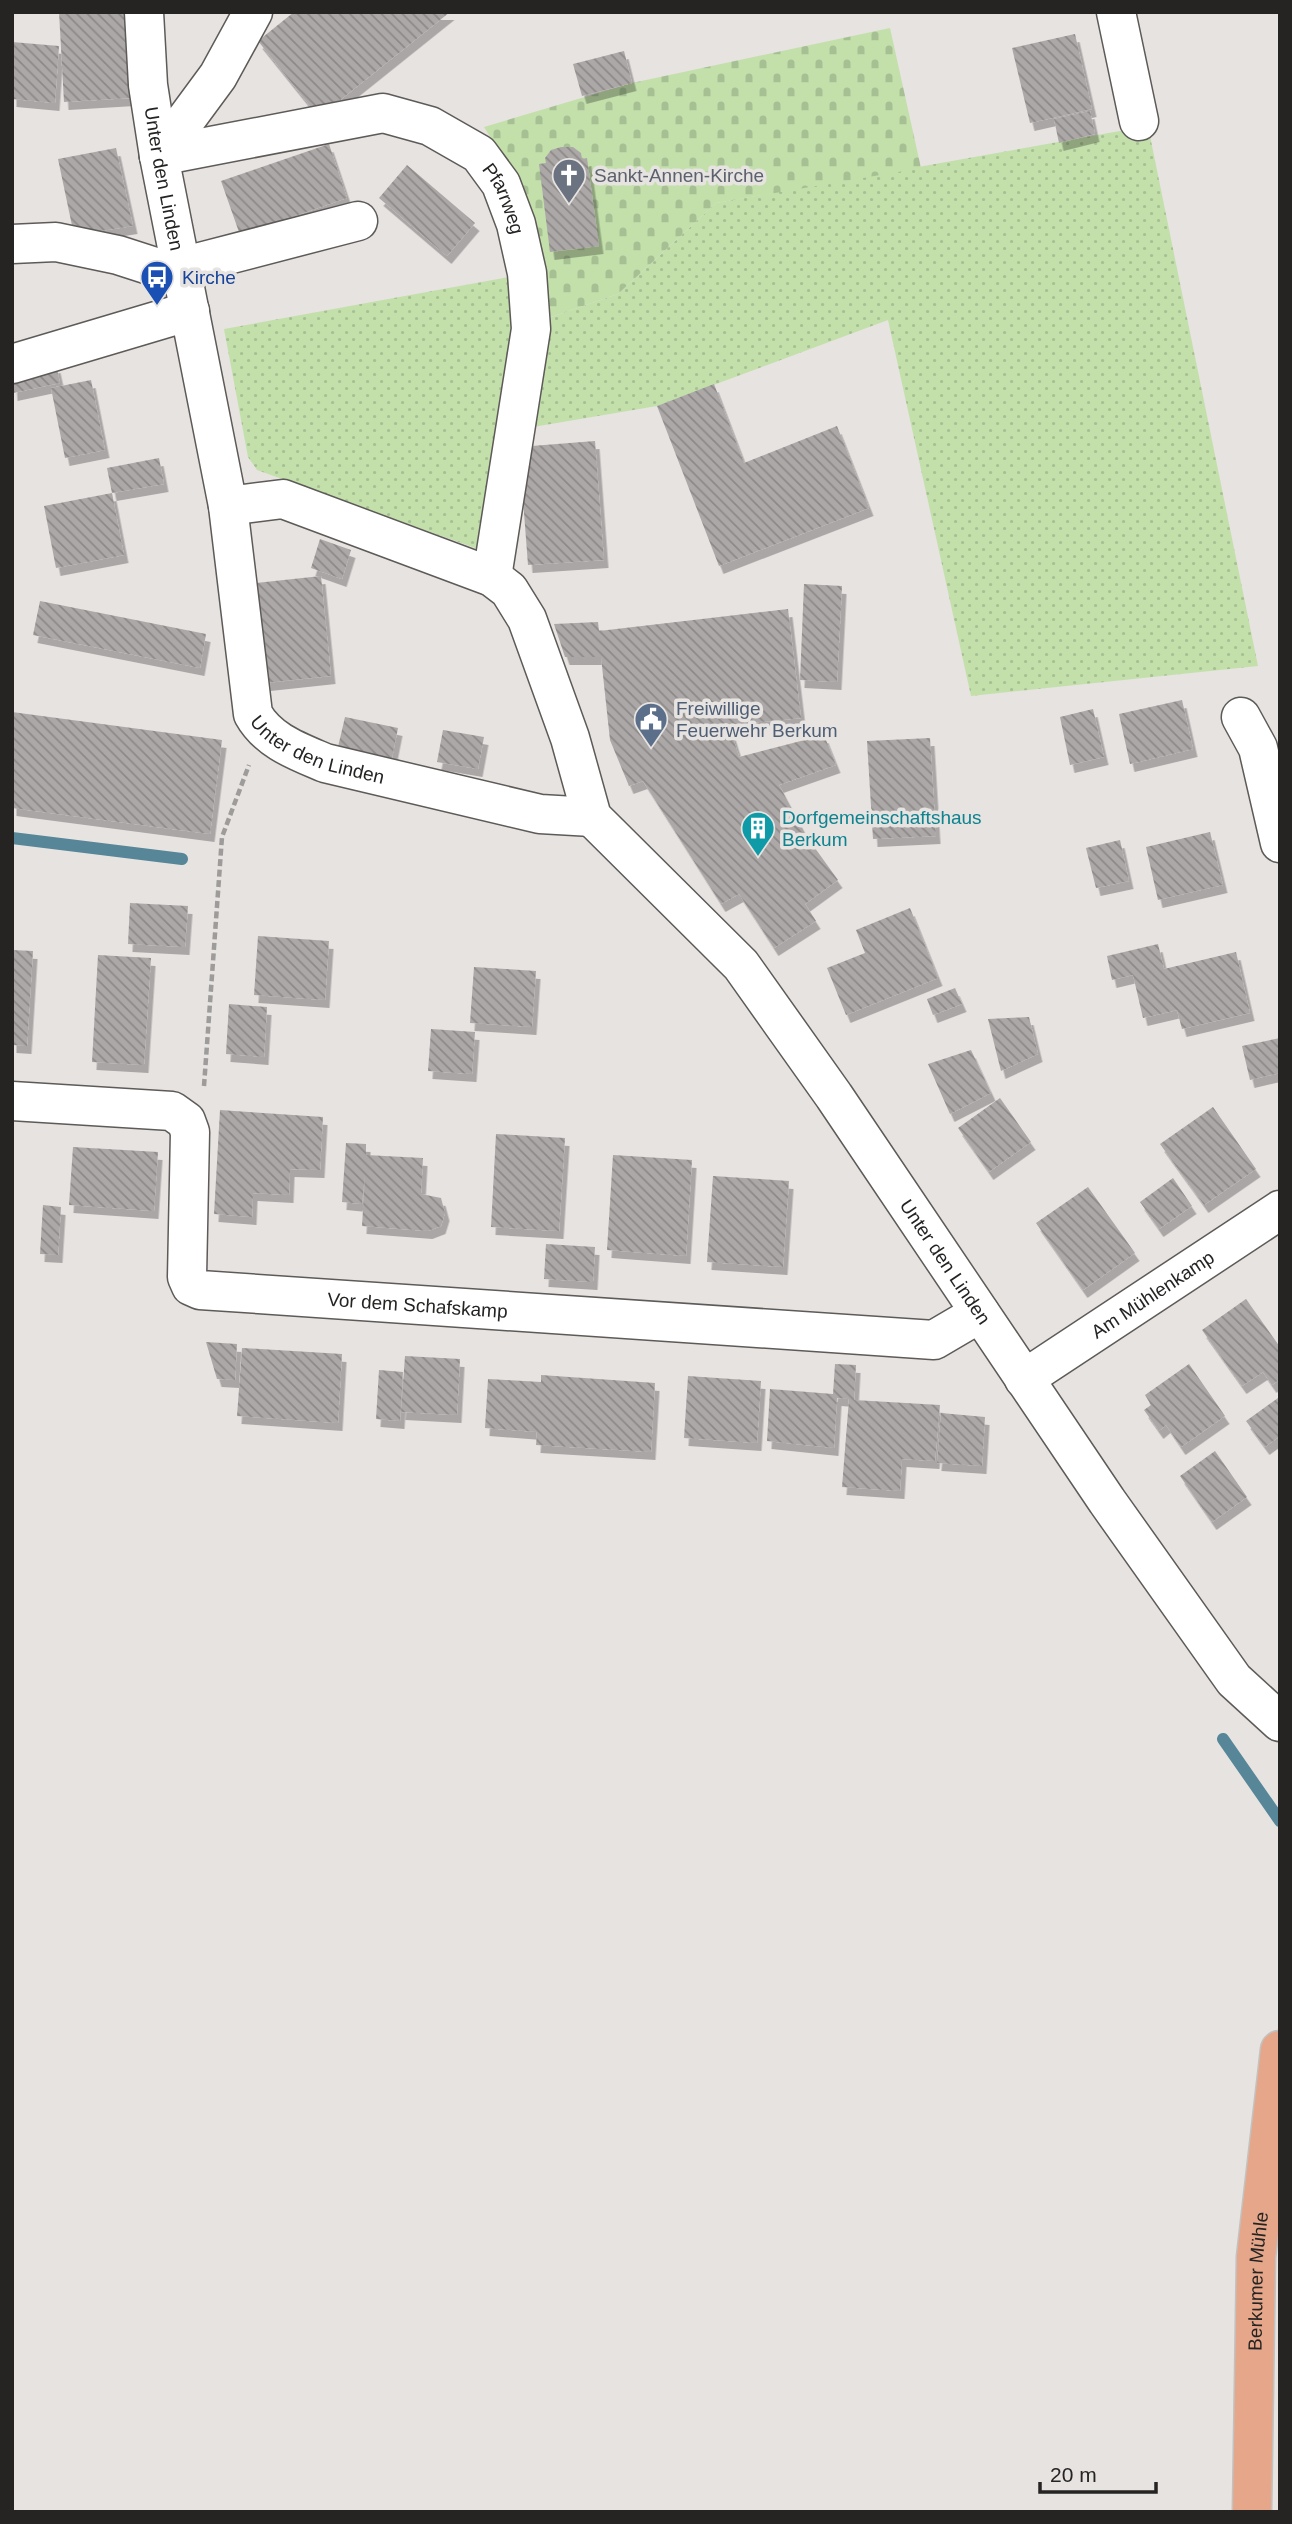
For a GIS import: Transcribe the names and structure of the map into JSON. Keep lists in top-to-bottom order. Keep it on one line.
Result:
{"streets":{"main road":["Berkumer Mühle"],"street":["Unter den Linden","Pfarrweg","Am Mühlenkamp","Vor dem Schafskamp"]},"crossings":[["Unter den Linden","Pfarrweg"],["Unter den Linden","Am Mühlenkamp"],["Unter den Linden","Vor dem Schafskamp"]],"places":{"church":["Sankt-Annen-Kirche"],"bus stop":["Kirche"],"public building":["Freiwillige Feuerwehr Berkum"],"building":["Dorfgemeinschaftshaus Berkum"]},"scale_bar":"20 m"}
